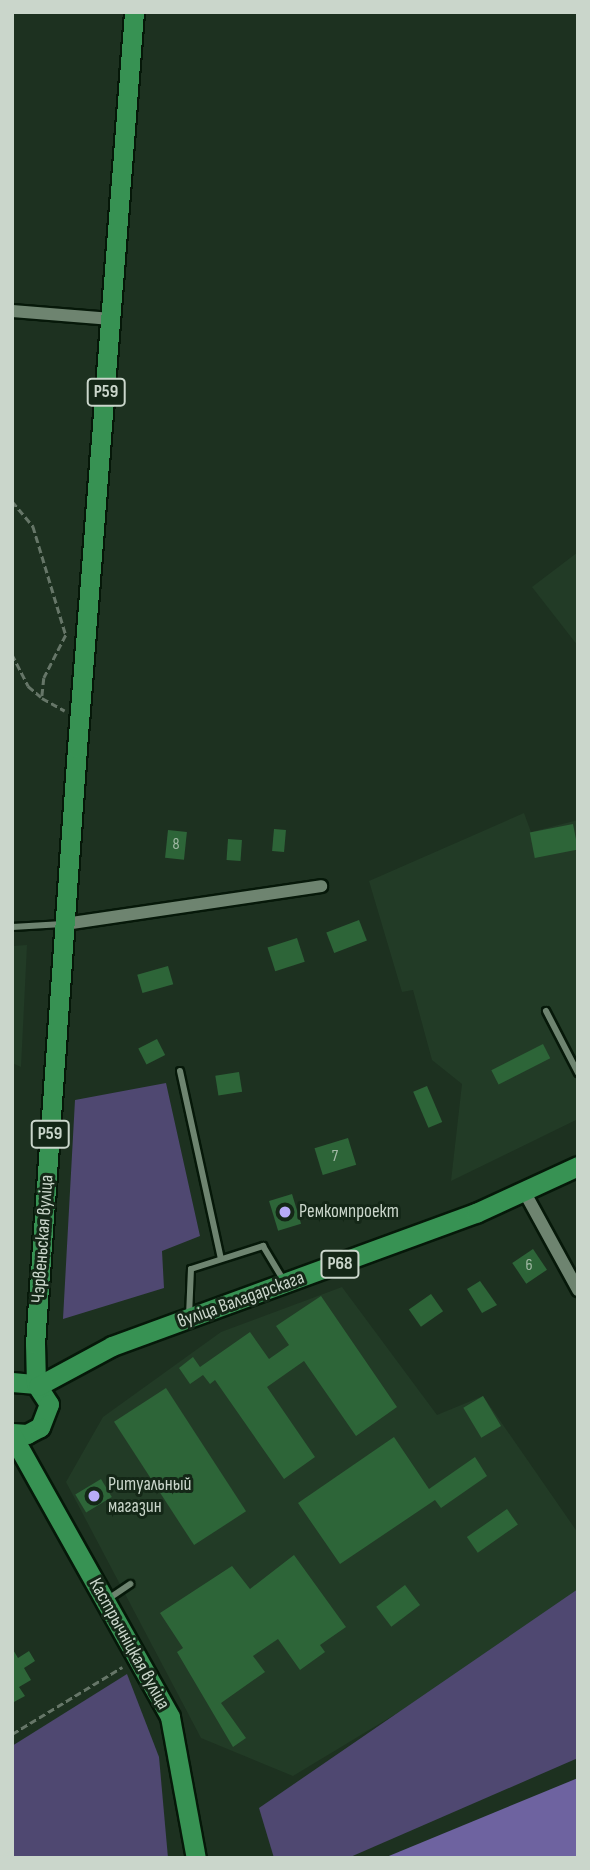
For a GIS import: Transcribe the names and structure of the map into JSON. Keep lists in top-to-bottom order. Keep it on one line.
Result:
{"streets":{"main road":["Р59","Чэрвеньская вуліца","Р68","вуліца Валадарскага","Кастрычніцкая вуліца"]},"crossings":[["Р59","Чэрвеньская вуліца"],["Чэрвеньская вуліца","вуліца Валадарскага"],["Р68","вуліца Валадарскага"],["Р68","Кастрычніцкая вуліца"]],"places":["Ремкомпроект","Ритуальный магазин"],"house_numbers":["8","7","6"]}
